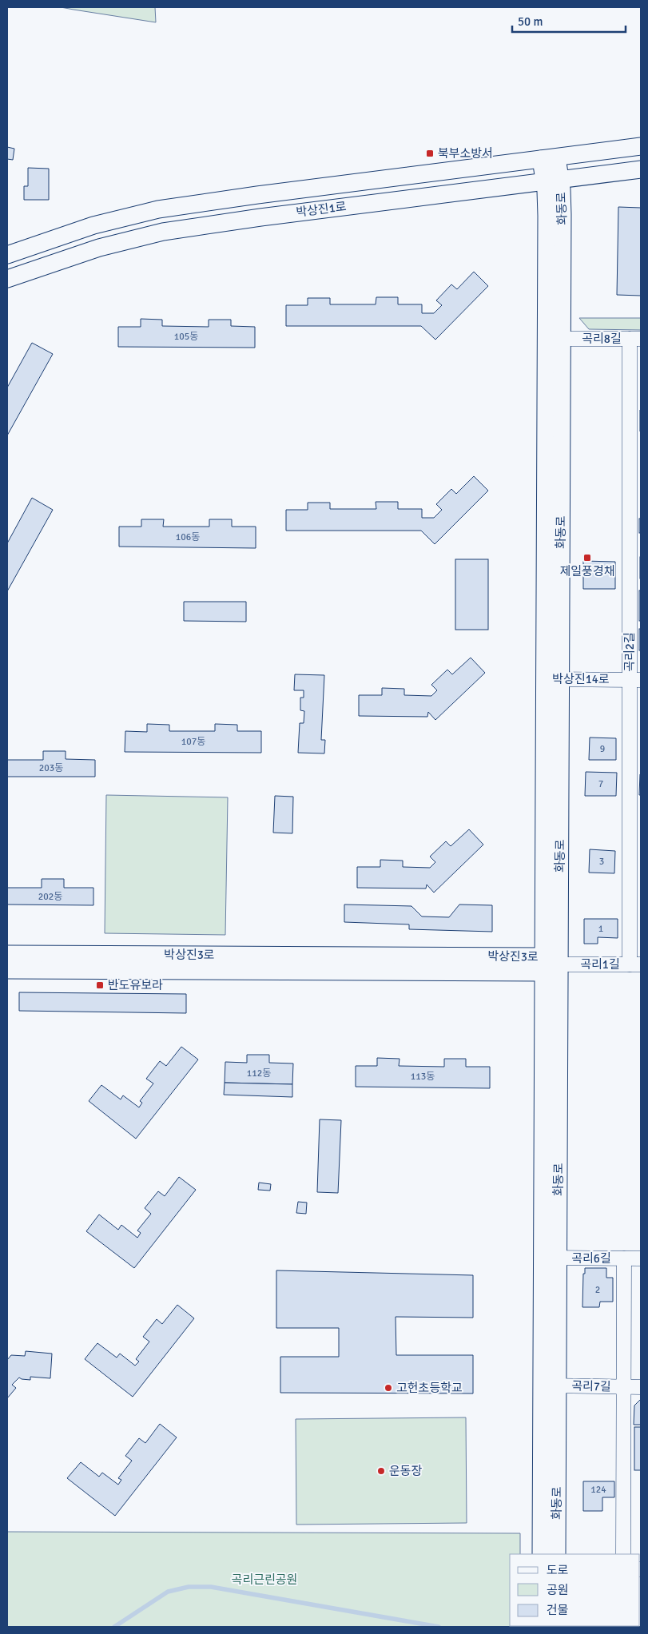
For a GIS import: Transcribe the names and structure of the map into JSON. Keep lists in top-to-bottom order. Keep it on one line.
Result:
{"streets":{"street":["화동로","박상진1로","곡리8길","곡리2길","박상진14로","박상진3로","곡리1길","곡리6길","곡리7길"]},"crossings":[["화동로","박상진1로"],["화동로","곡리8길"],["화동로","박상진14로"],["화동로","박상진3로"],["화동로","곡리1길"],["화동로","곡리6길"],["화동로","곡리7길"],["곡리8길","곡리2길"],["곡리2길","박상진14로"],["곡리2길","곡리1길"],["박상진3로","곡리1길"]],"parks":["곡리근린공원"],"places":{"transit":["북부소방서","제일풍경채","반도유보라"],"other":["고헌초등학교","운동장"]},"house_numbers":["105동","106동","107동","9","203동","7","3","202동","1","112동","113동","2","124"],"legend":["도로","공원","건물"],"scale_bar":"50 m"}
